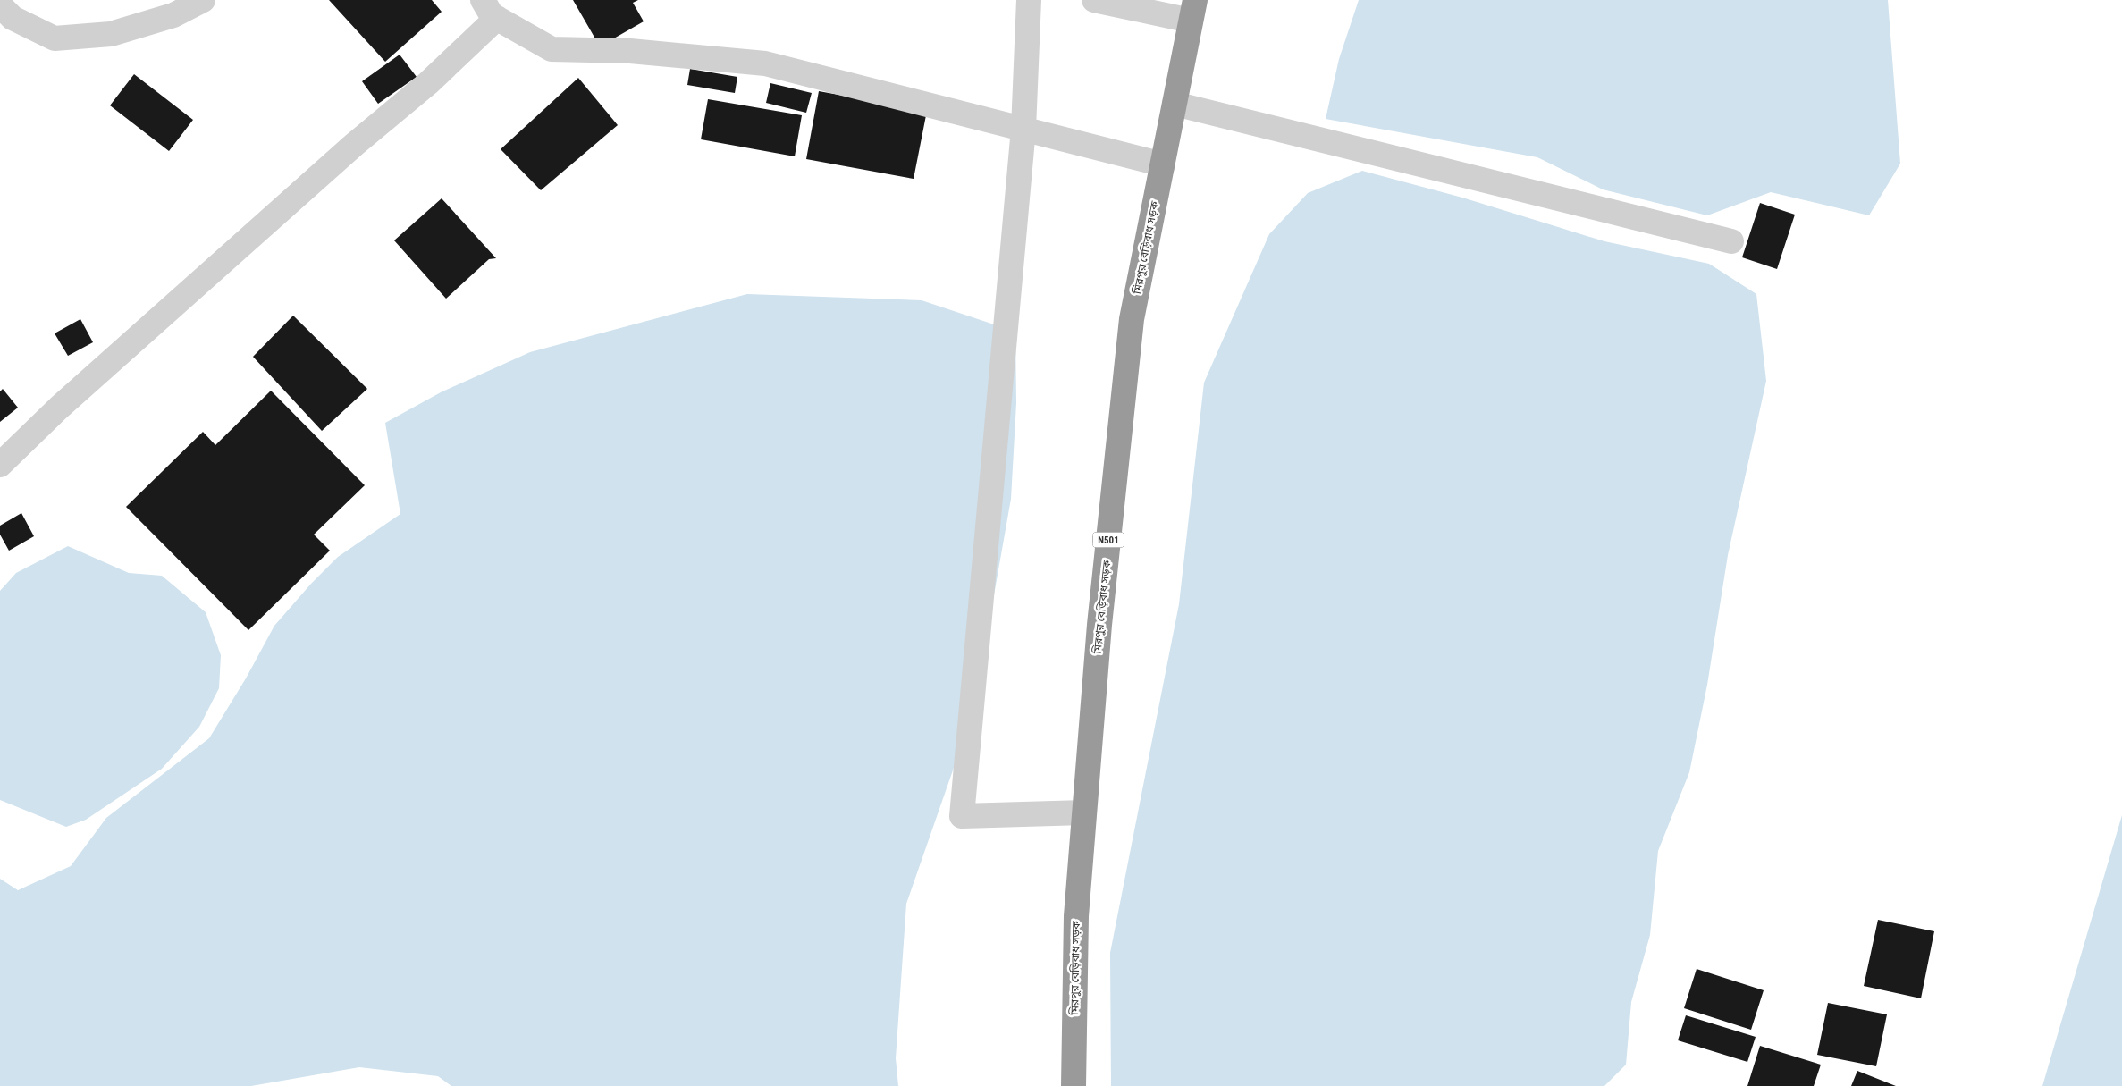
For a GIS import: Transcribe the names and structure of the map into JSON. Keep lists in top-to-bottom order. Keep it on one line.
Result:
{"streets":{"highway":["মিরপুর বেড়িবাধ সড়ক","N501"]}}
